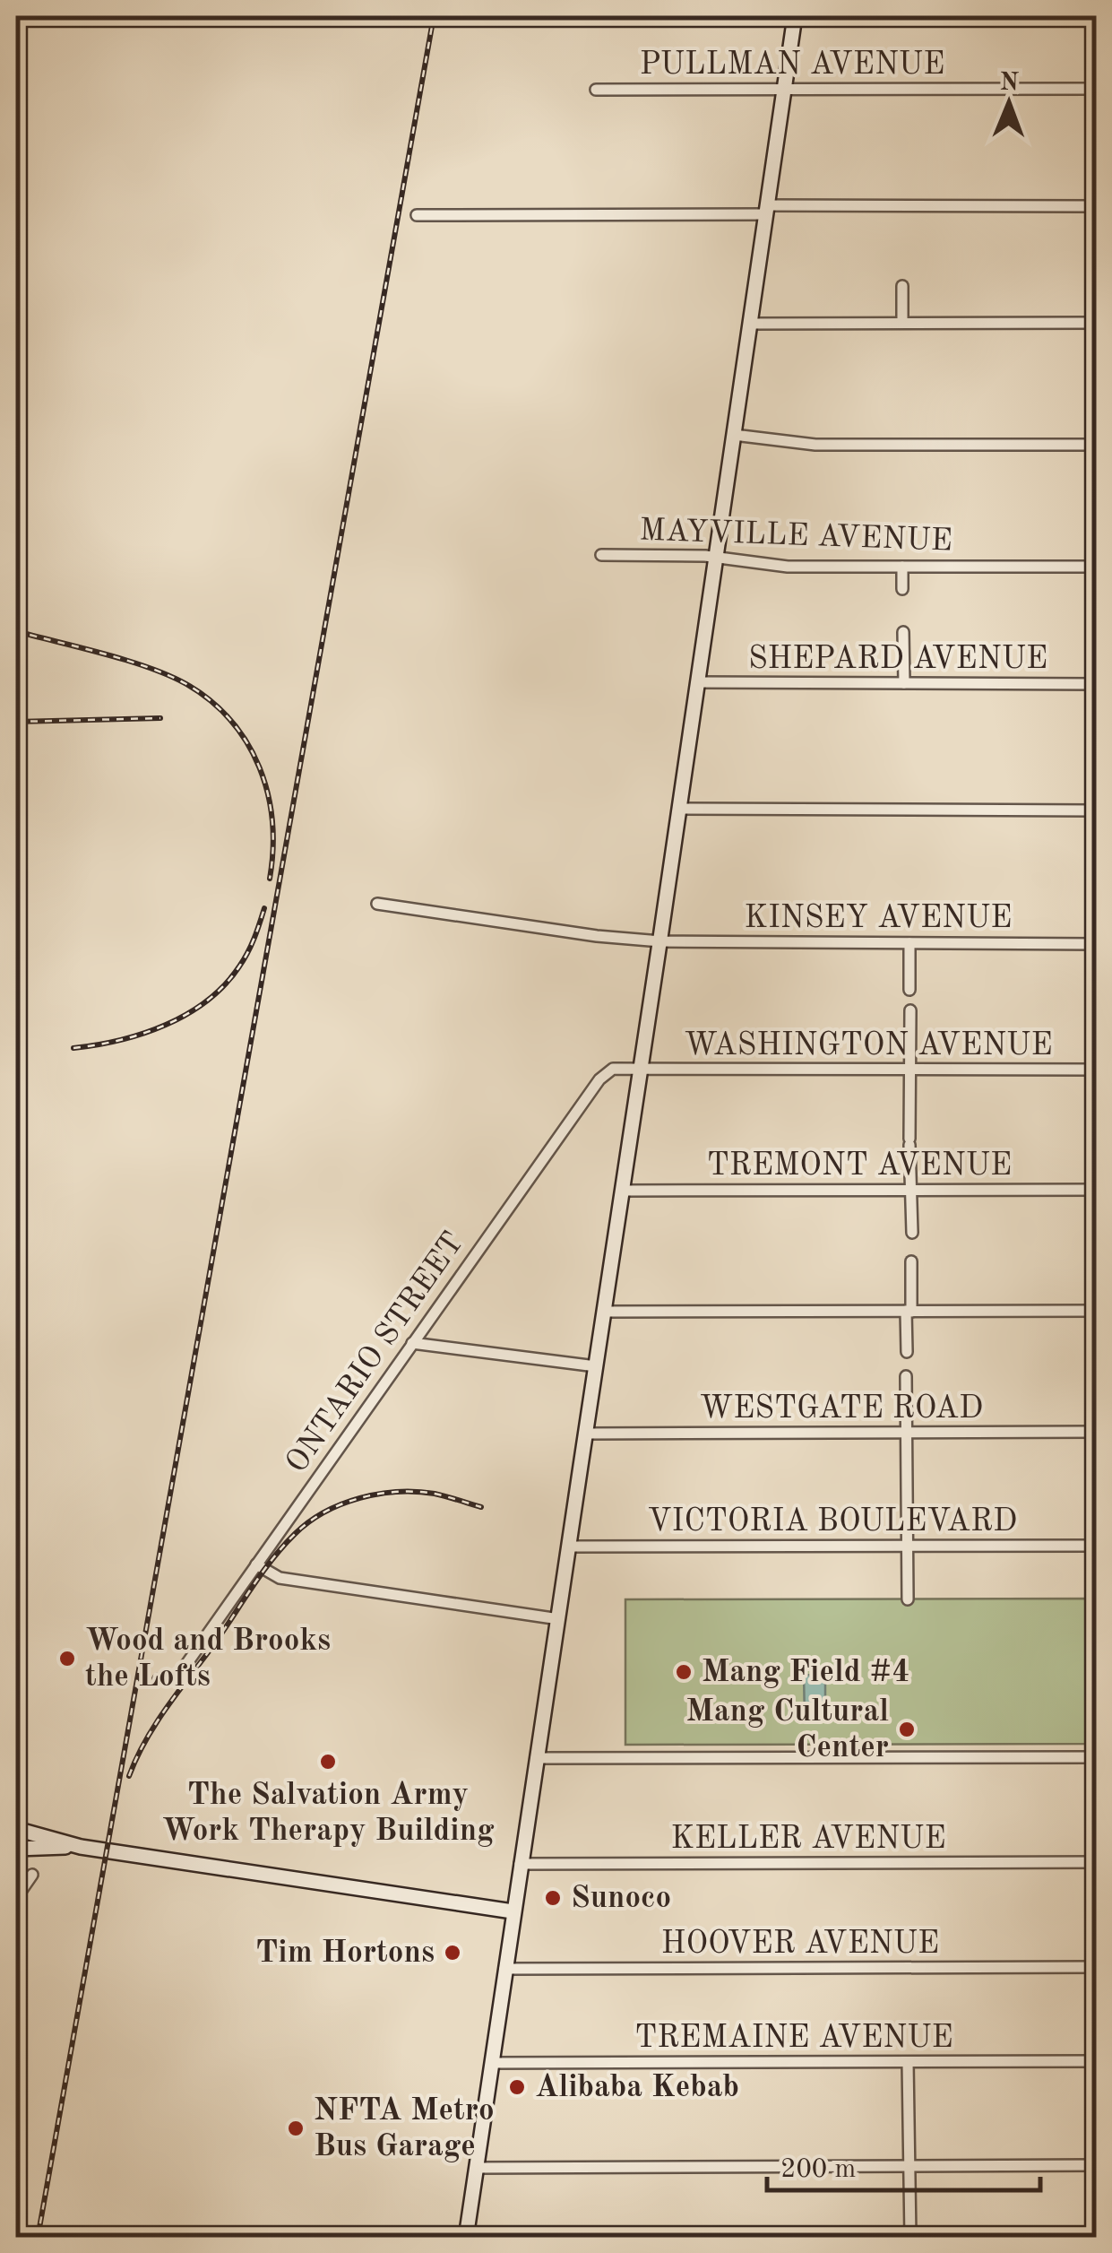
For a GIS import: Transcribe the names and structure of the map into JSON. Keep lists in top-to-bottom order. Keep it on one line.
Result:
{"streets":{"street":["PULLMAN AVENUE","MAYVILLE AVENUE","SHEPARD AVENUE","KINSEY AVENUE","WASHINGTON AVENUE","TREMONT AVENUE","ONTARIO STREET","WESTGATE ROAD","VICTORIA BOULEVARD","KELLER AVENUE","HOOVER AVENUE","TREMAINE AVENUE"]},"crossings":[["WASHINGTON AVENUE","ONTARIO STREET"]],"places":["Wood and Brooks the Lofts","Mang Field #4","Mang Cultural Center","The Salvation Army Work Therapy Building","Sunoco","Tim Hortons","Alibaba Kebab","NFTA Metro Bus Garage"],"scale_bar":"200 m","north":"top"}
